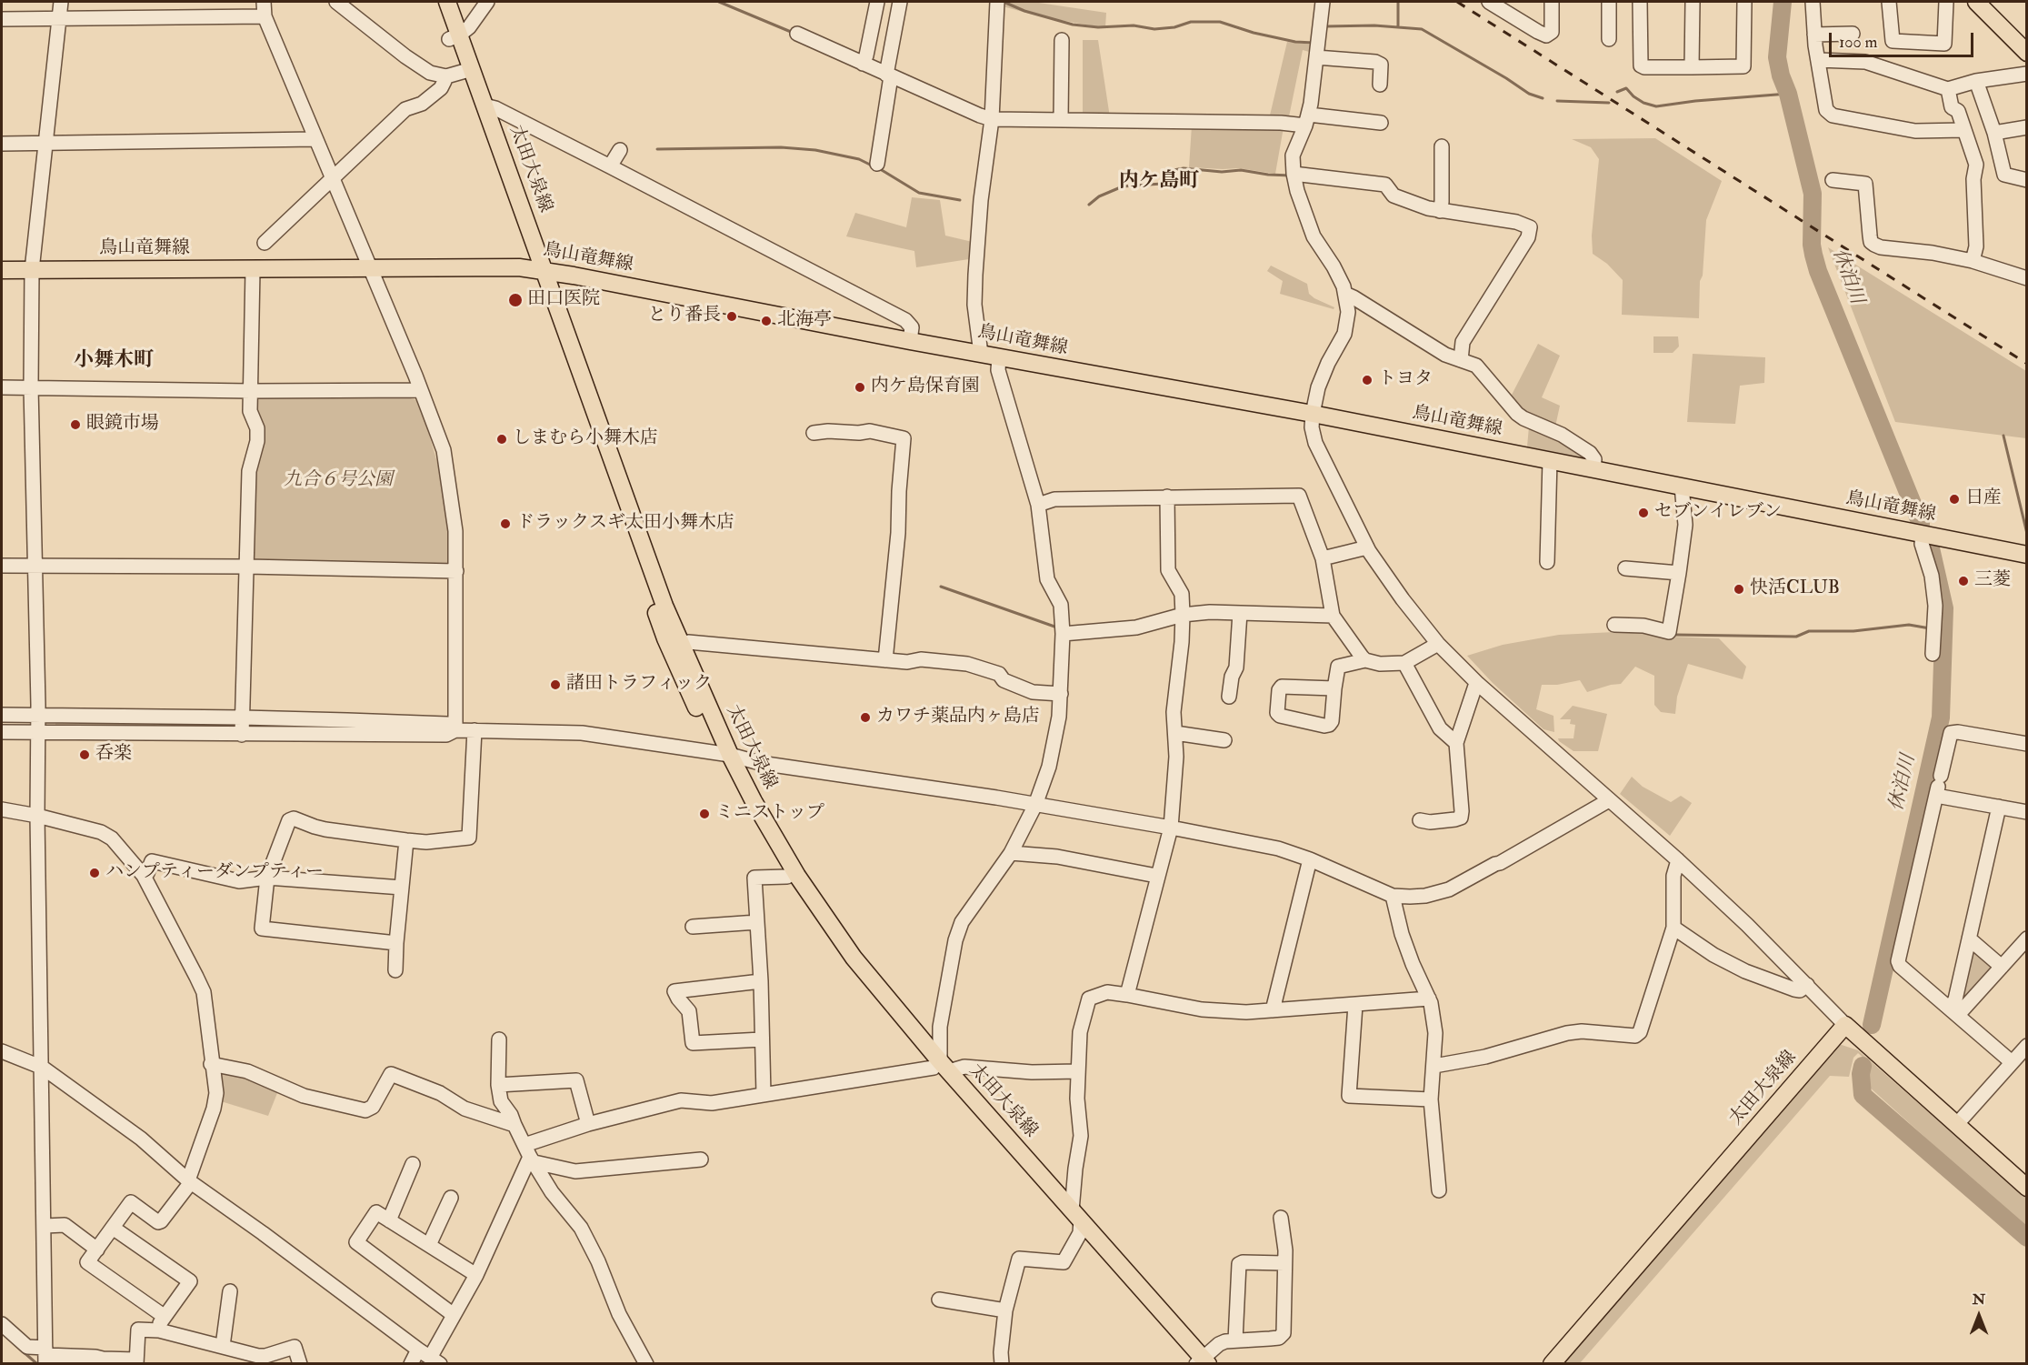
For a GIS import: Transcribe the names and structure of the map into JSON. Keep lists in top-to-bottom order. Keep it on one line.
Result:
{"streets":{"main road":["太田大泉線","鳥山竜舞線"]},"crossings":[["太田大泉線","鳥山竜舞線"]],"districts":["内ケ島町","小舞木町"],"water":["休泊川"],"parks":["九合６号公園"],"places":["田口医院","とり番長","北海亭","トヨタ","内ケ島保育園","眼鏡市場","しまむら小舞木店","日産","セブンイレブン","ドラックスギ太田小舞木店","三菱","快活CLUB","諸田トラフィック","カワチ薬品内ヶ島店","呑楽","ミニストップ","ハンプティーダンプティー"],"scale_bar":"100 m","north":"top"}
